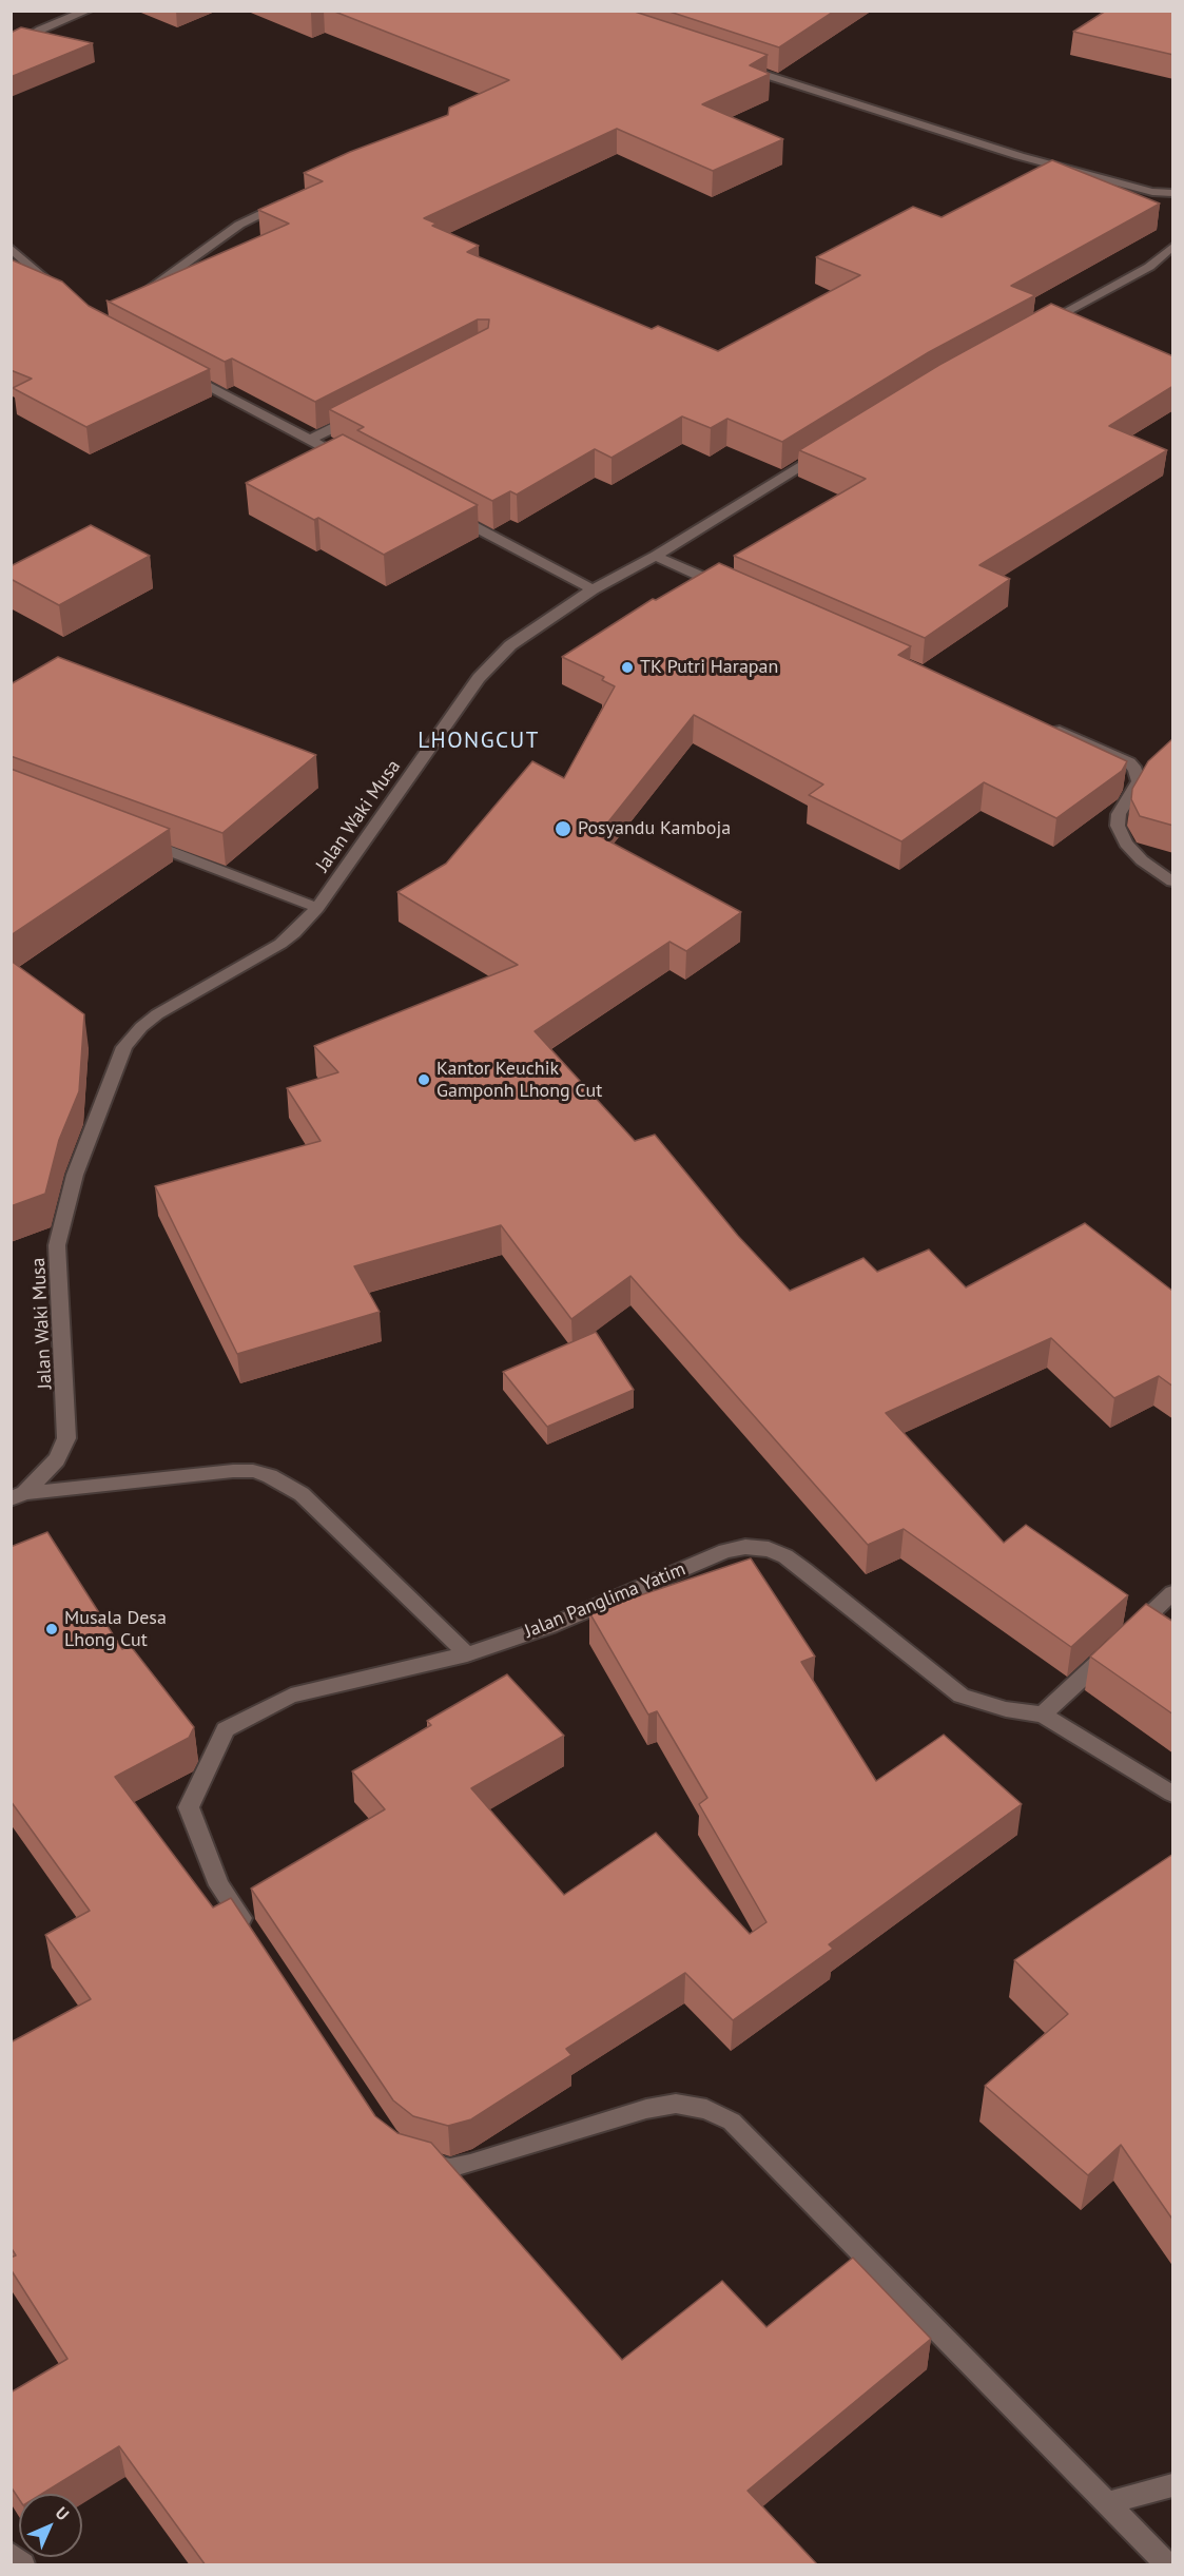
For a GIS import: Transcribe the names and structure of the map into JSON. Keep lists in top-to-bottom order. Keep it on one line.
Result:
{"streets":{"street":["Jalan Waki Musa","Jalan Panglima Yatim"]},"districts":["LHONGCUT"],"places":["TK Putri Harapan","Posyandu Kamboja","Kantor Keuchik Gamponh Lhong Cut","Musala Desa Lhong Cut"],"north":"top right"}
